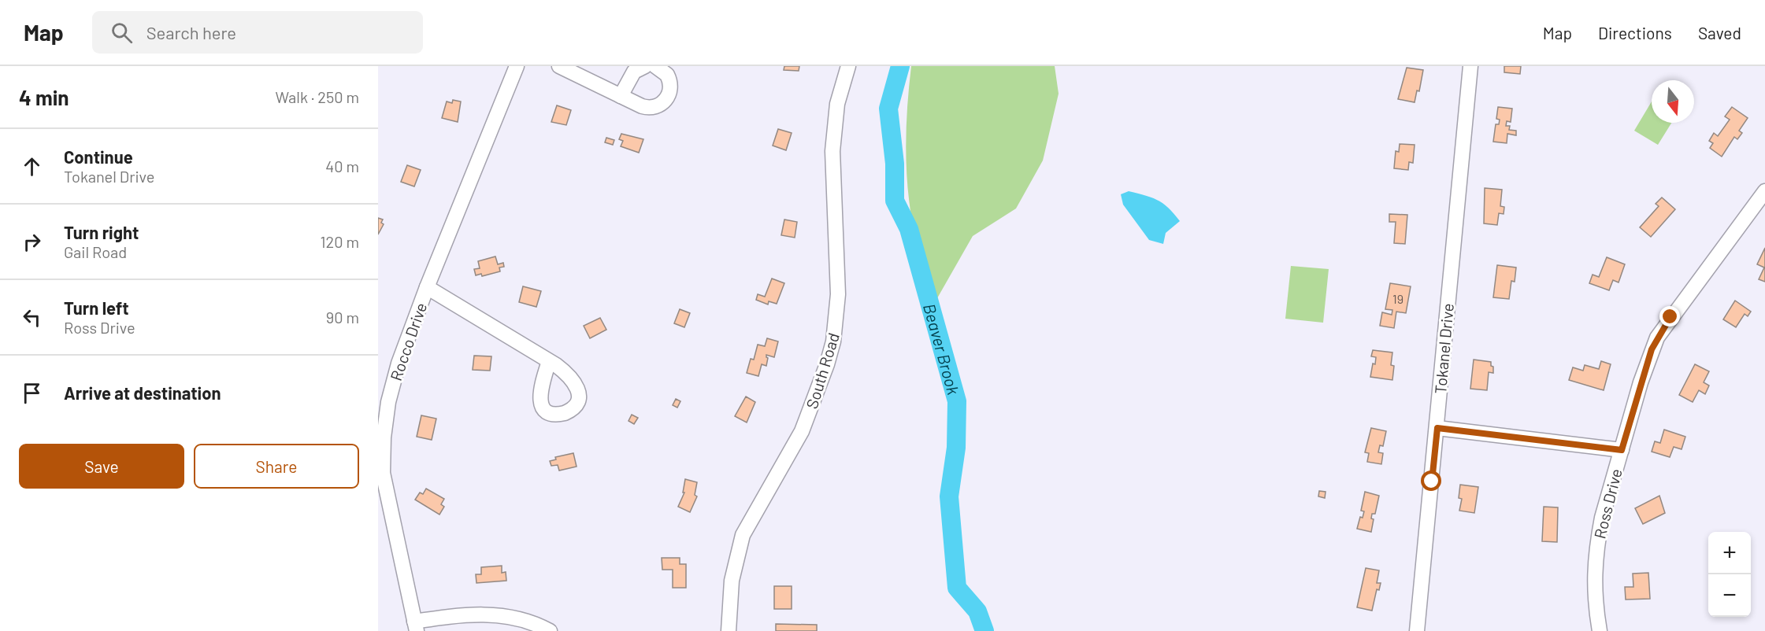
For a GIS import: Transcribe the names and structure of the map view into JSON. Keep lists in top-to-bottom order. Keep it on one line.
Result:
{"streets":{"street":["Rocco Drive","Tokanel Drive","South Road","Ross Drive"]},"water":["Beaver Brook"],"house_numbers":["19"],"north":"bottom","page":{"header":"Map","search":"Search here","nav":["Map","Directions","Saved"],"heading":["4 min","Walk · 250 m"],"list":[["Continue","Tokanel Drive","40 m"],["Turn right","Gail Road","120 m"],["Turn left","Ross Drive","90 m"],"Arrive at destination"],"buttons":["Save","Share"],"map_buttons":["+","−"]}}
